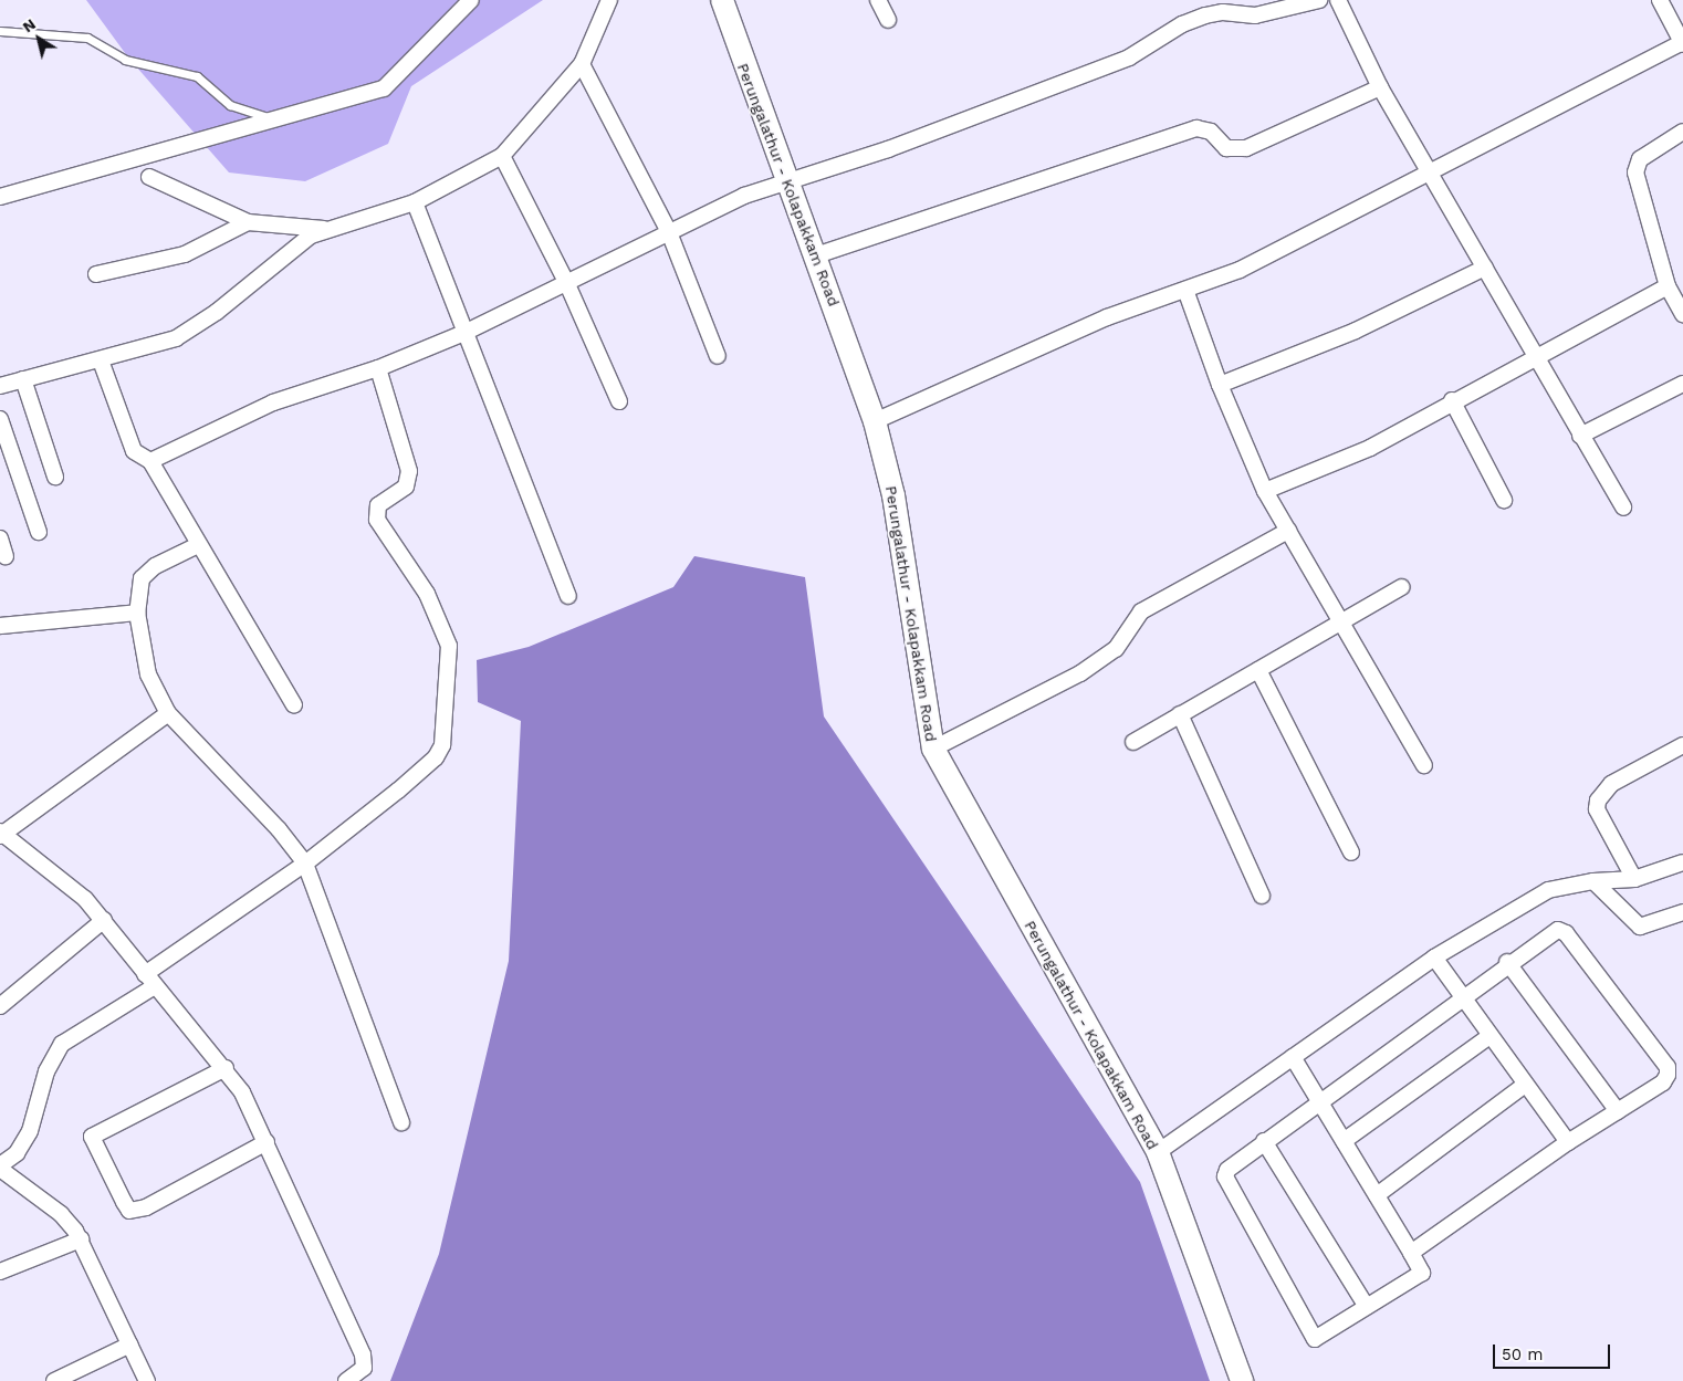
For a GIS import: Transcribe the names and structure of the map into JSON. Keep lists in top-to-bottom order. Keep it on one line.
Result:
{"streets":{"main road":["Perungalathur - Kolapakkam Road"]},"scale_bar":"50 m","north":"top left"}
